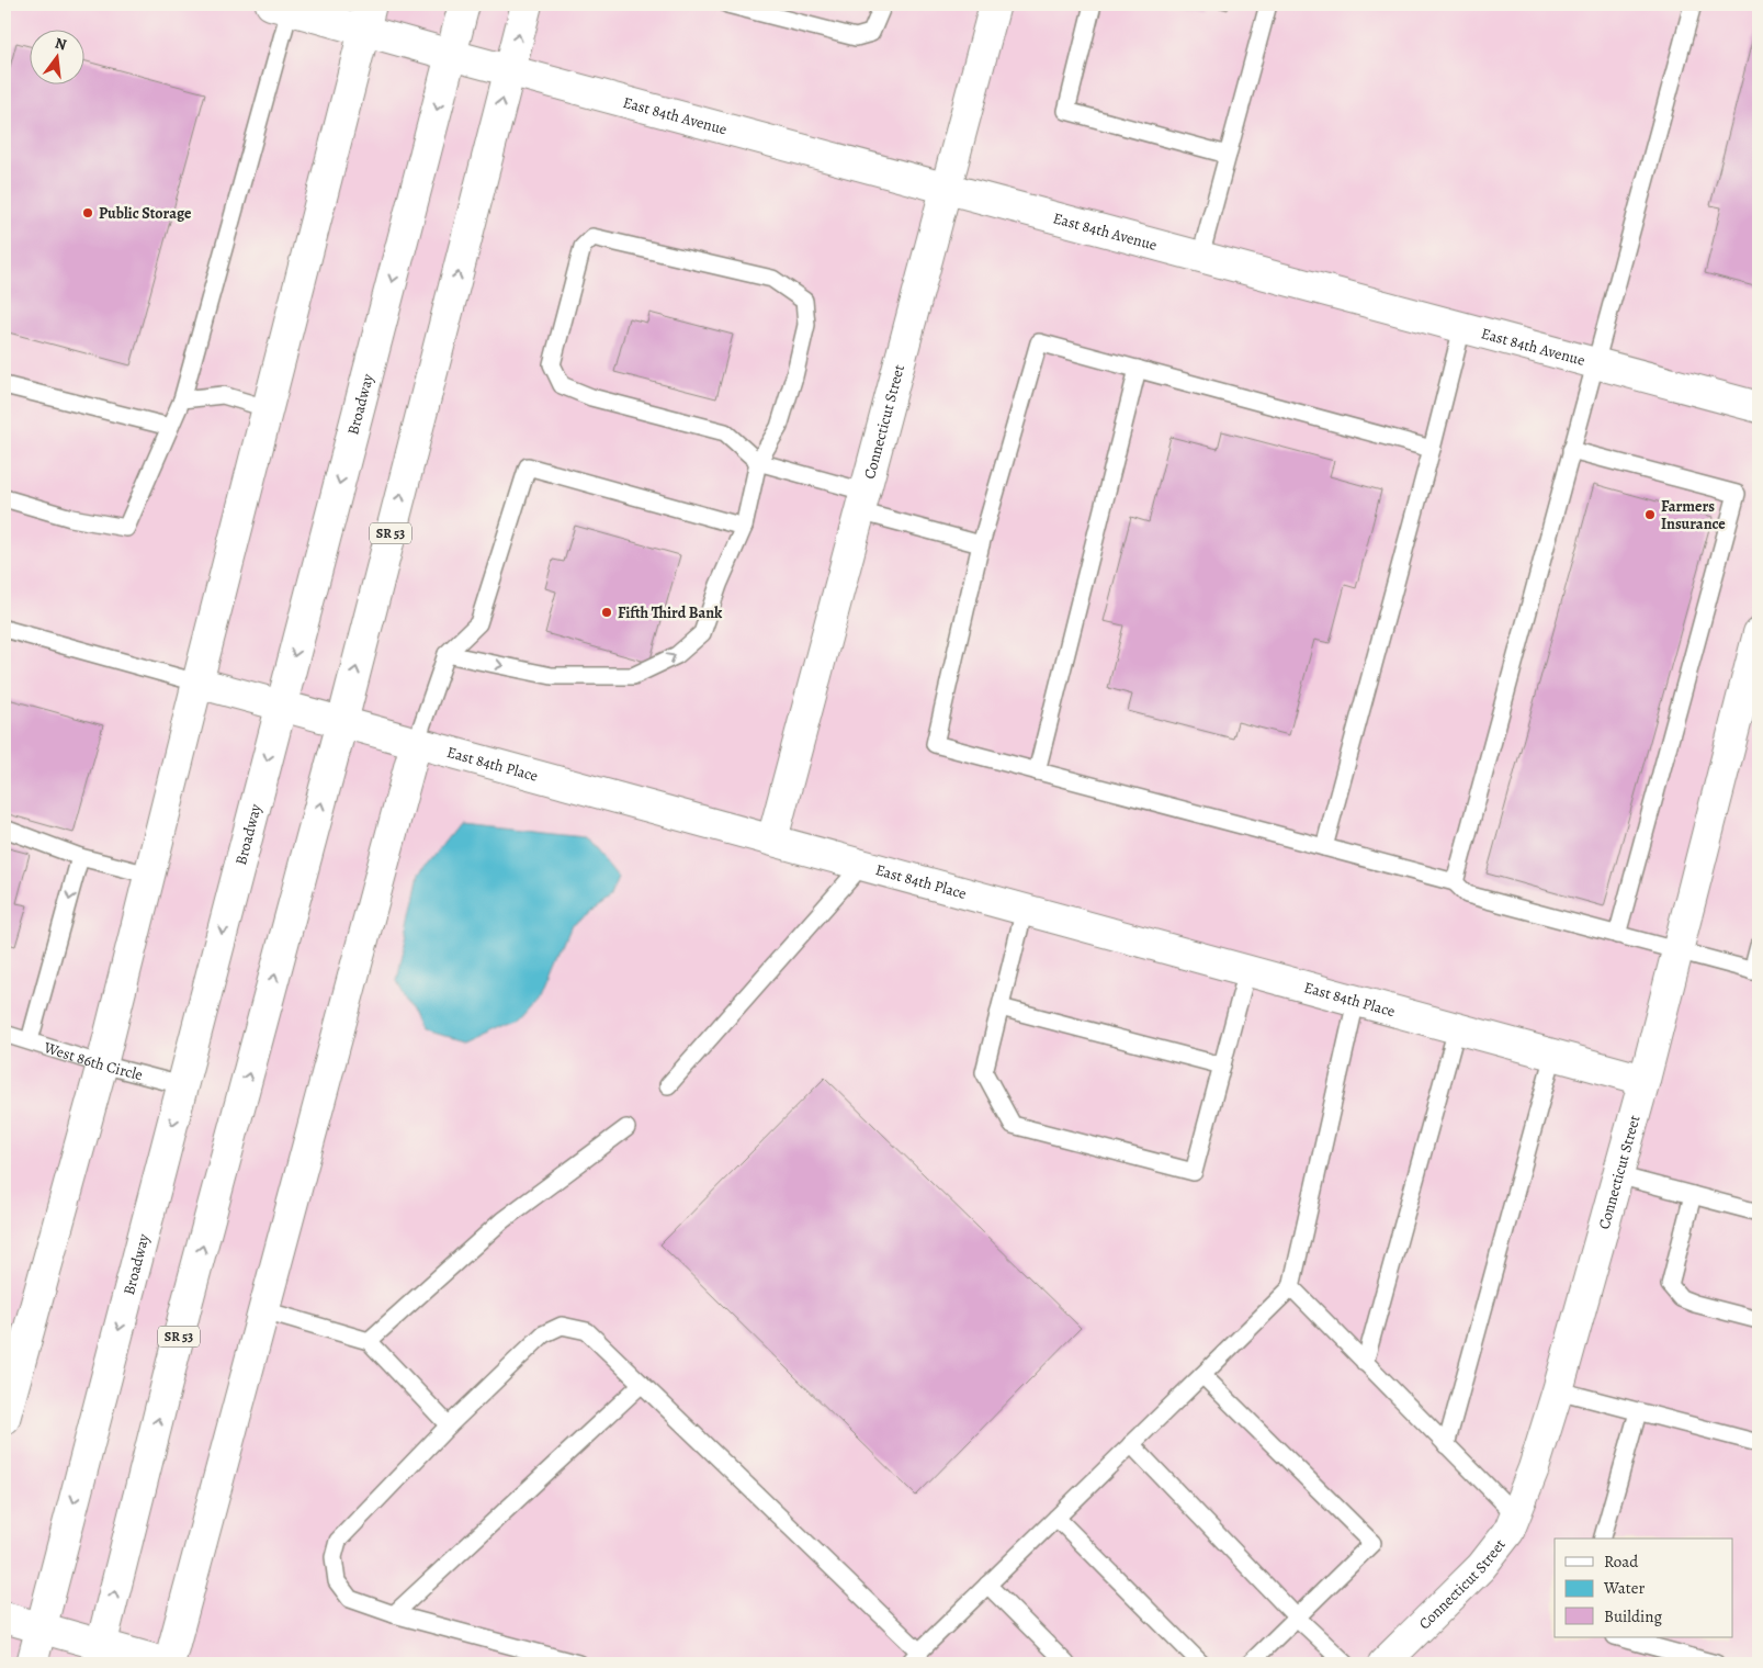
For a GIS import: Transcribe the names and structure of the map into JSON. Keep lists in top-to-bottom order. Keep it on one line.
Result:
{"streets":{"street":["East 84th Avenue","Broadway","Connecticut Street","SR 53","East 84th Place"],"lane":["West 86th Circle"]},"crossings":[["East 84th Avenue","Broadway"],["East 84th Avenue","Connecticut Street"],["East 84th Avenue","SR 53"],["Broadway","East 84th Place"],["Broadway","West 86th Circle"],["Connecticut Street","East 84th Place"],["SR 53","East 84th Place"]],"places":["Public Storage","Farmers Insurance","Fifth Third Bank"],"legend":["Road","Water","Building"],"north":"top"}
